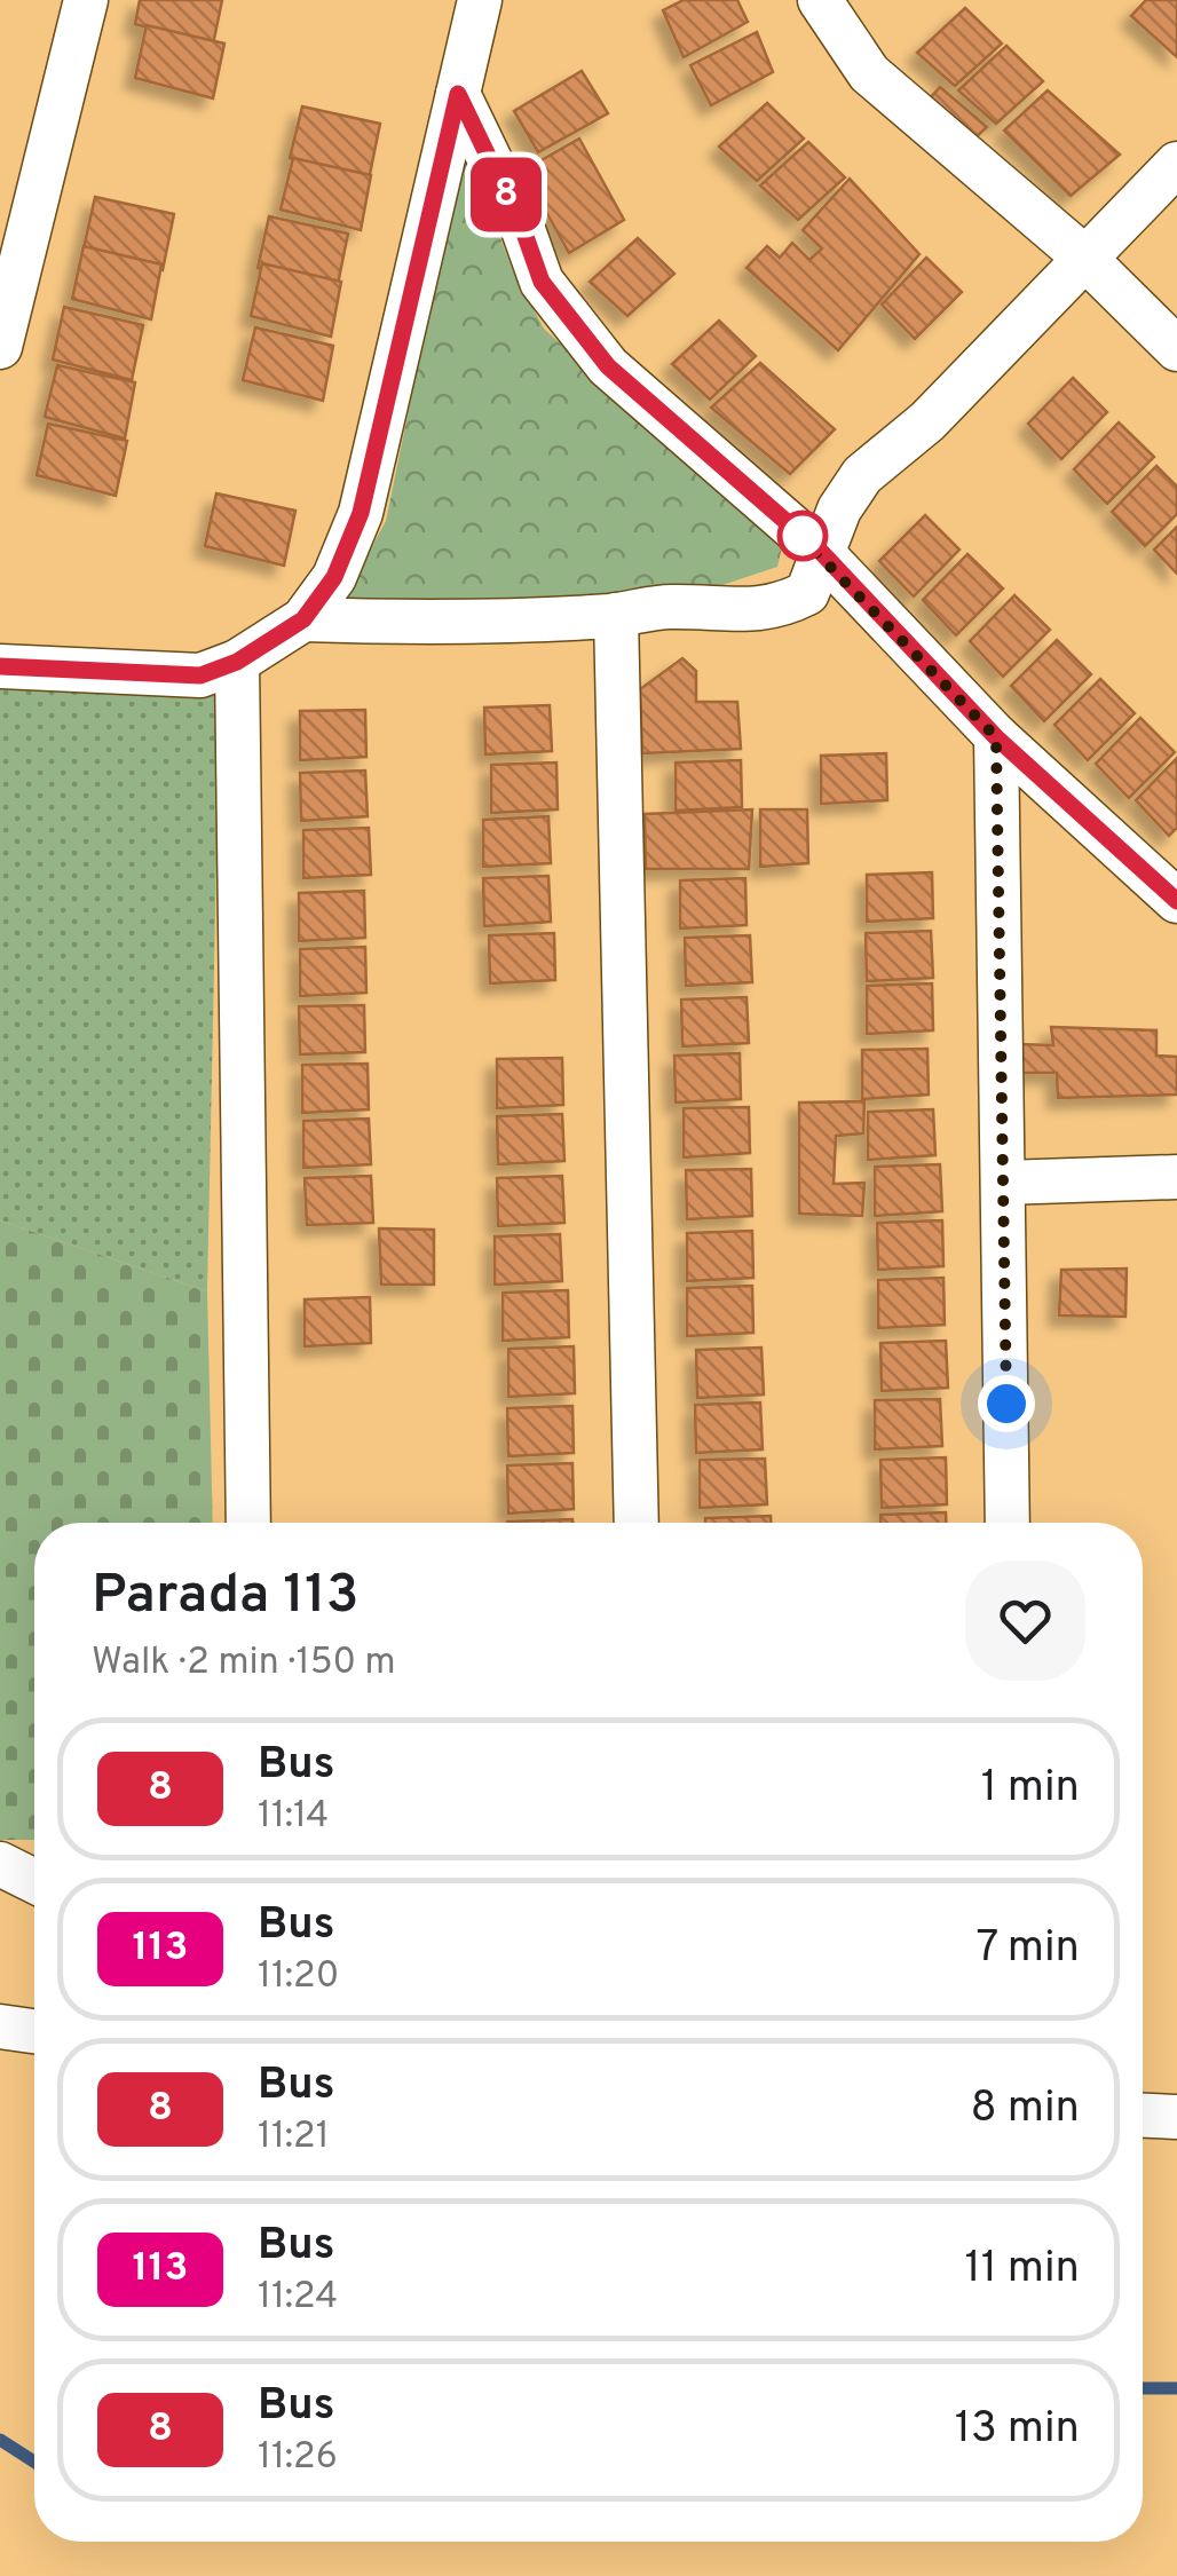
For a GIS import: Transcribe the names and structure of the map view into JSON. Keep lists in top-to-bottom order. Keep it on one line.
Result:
{"lines":["bus line 8"],"page":{"on_map":"8","heading":["Parada 113","Walk · 2 min · 150 m"],"list":[{"mark":"8","name":"Bus","note":"11:14","value":"1 min"},{"mark":"113","name":"Bus","note":"11:20","value":"7 min"},{"mark":"8","name":"Bus","note":"11:21","value":"8 min"},{"mark":"113","name":"Bus","note":"11:24","value":"11 min"},{"mark":"8","name":"Bus","note":"11:26","value":"13 min"}]}}
